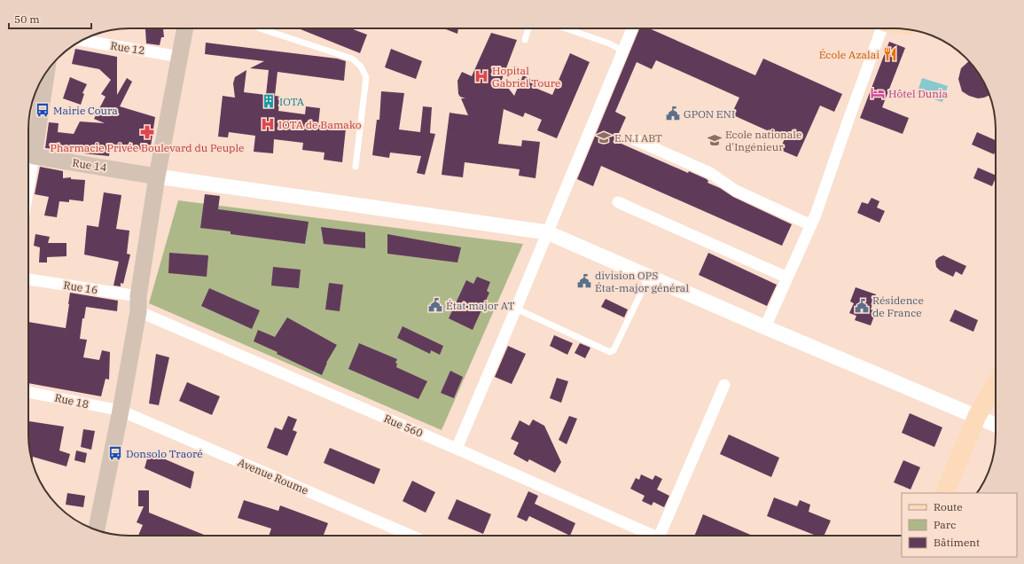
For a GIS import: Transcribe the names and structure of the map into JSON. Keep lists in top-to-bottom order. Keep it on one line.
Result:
{"streets":{"main road":["Rue 14"],"street":["Rue 12","Rue 16","Rue 18","Rue 560","Avenue Roume"]},"crossings":[["Rue 16","Rue 560"],["Rue 18","Avenue Roume"]],"places":{"restaurant":["École Azalai"],"hospital":["Hopital Gabriel Toure","IOTA de Bamako"],"hotel":["Hôtel Dunia"],"building":["IOTA"],"bus stop":["Mairie Coura","Donsolo Traoré"],"public building":["GPON ENI","division OPS État-major général","État major AT","Résidence de France"],"pharmacy":["Pharmacie Privée Boulevard du Peuple"],"school or university":["E.N.I ABT","Ecole nationale d'Ingénieur"]},"legend":["Route","Parc","Bâtiment"],"scale_bar":"50 m"}
